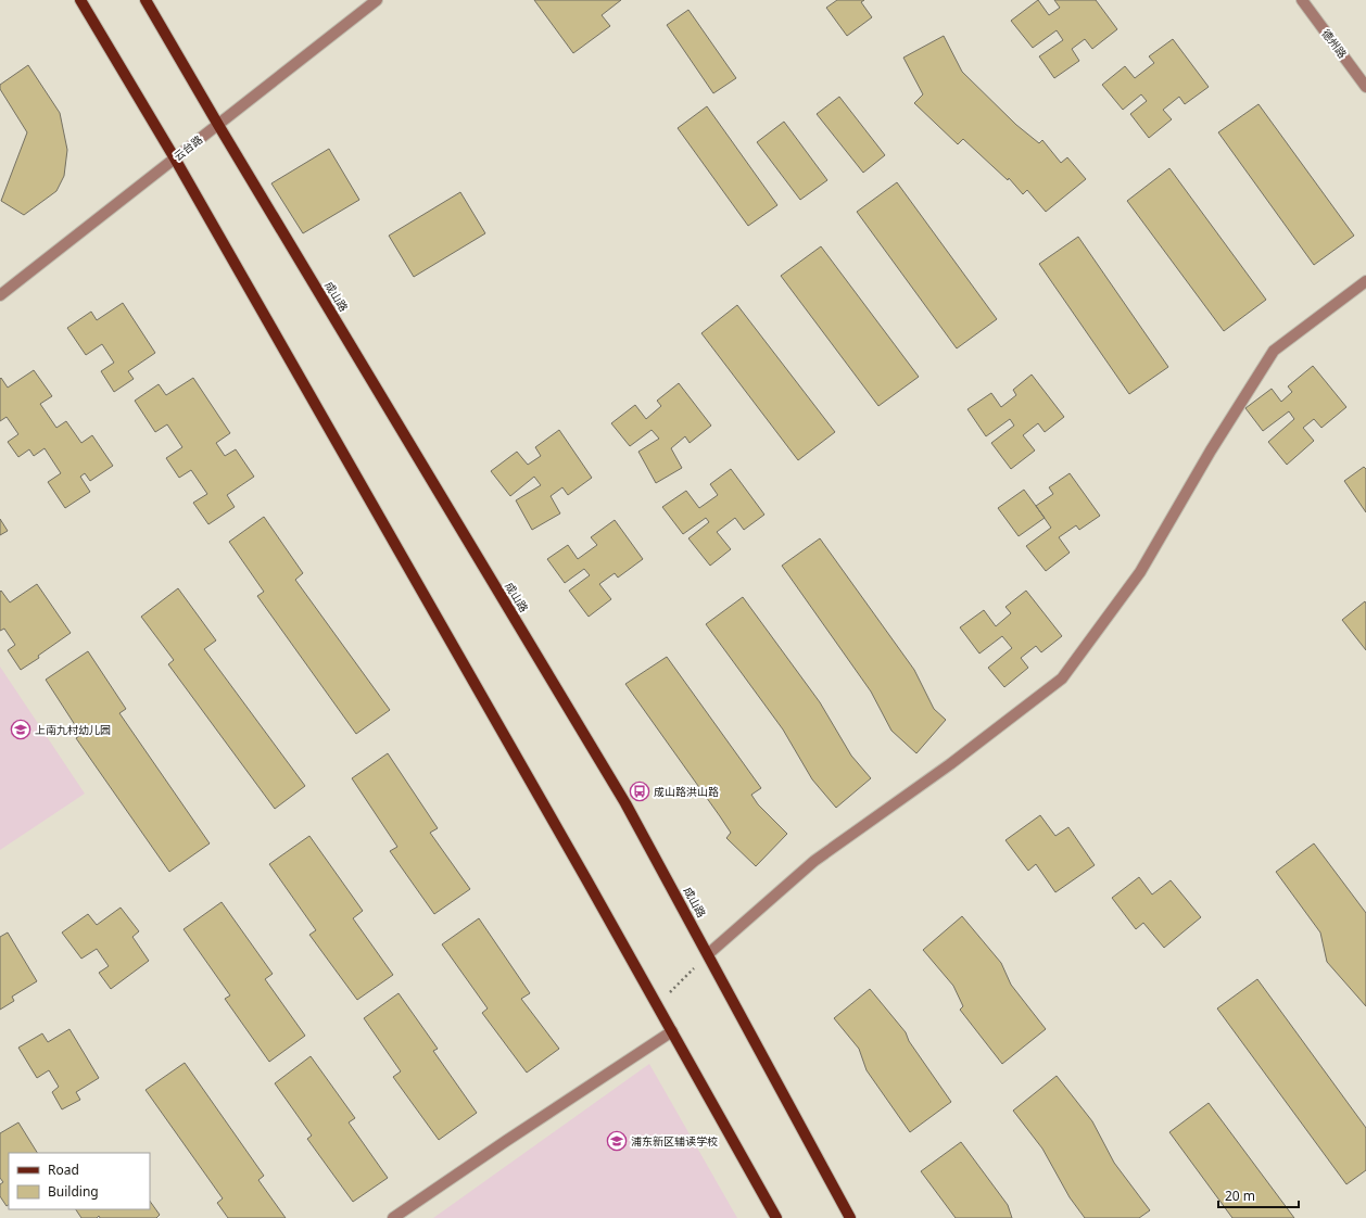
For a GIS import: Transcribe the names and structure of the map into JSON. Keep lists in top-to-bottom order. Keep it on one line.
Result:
{"streets":{"main road":["成山路"],"street":["德州路","云台路"]},"crossings":[["云台路","成山路"]],"places":{"school or university":["上南九村幼儿园","浦东新区辅读学校"],"bus stop":["成山路洪山路"]},"legend":["Road","Building"],"scale_bar":"20 m"}
